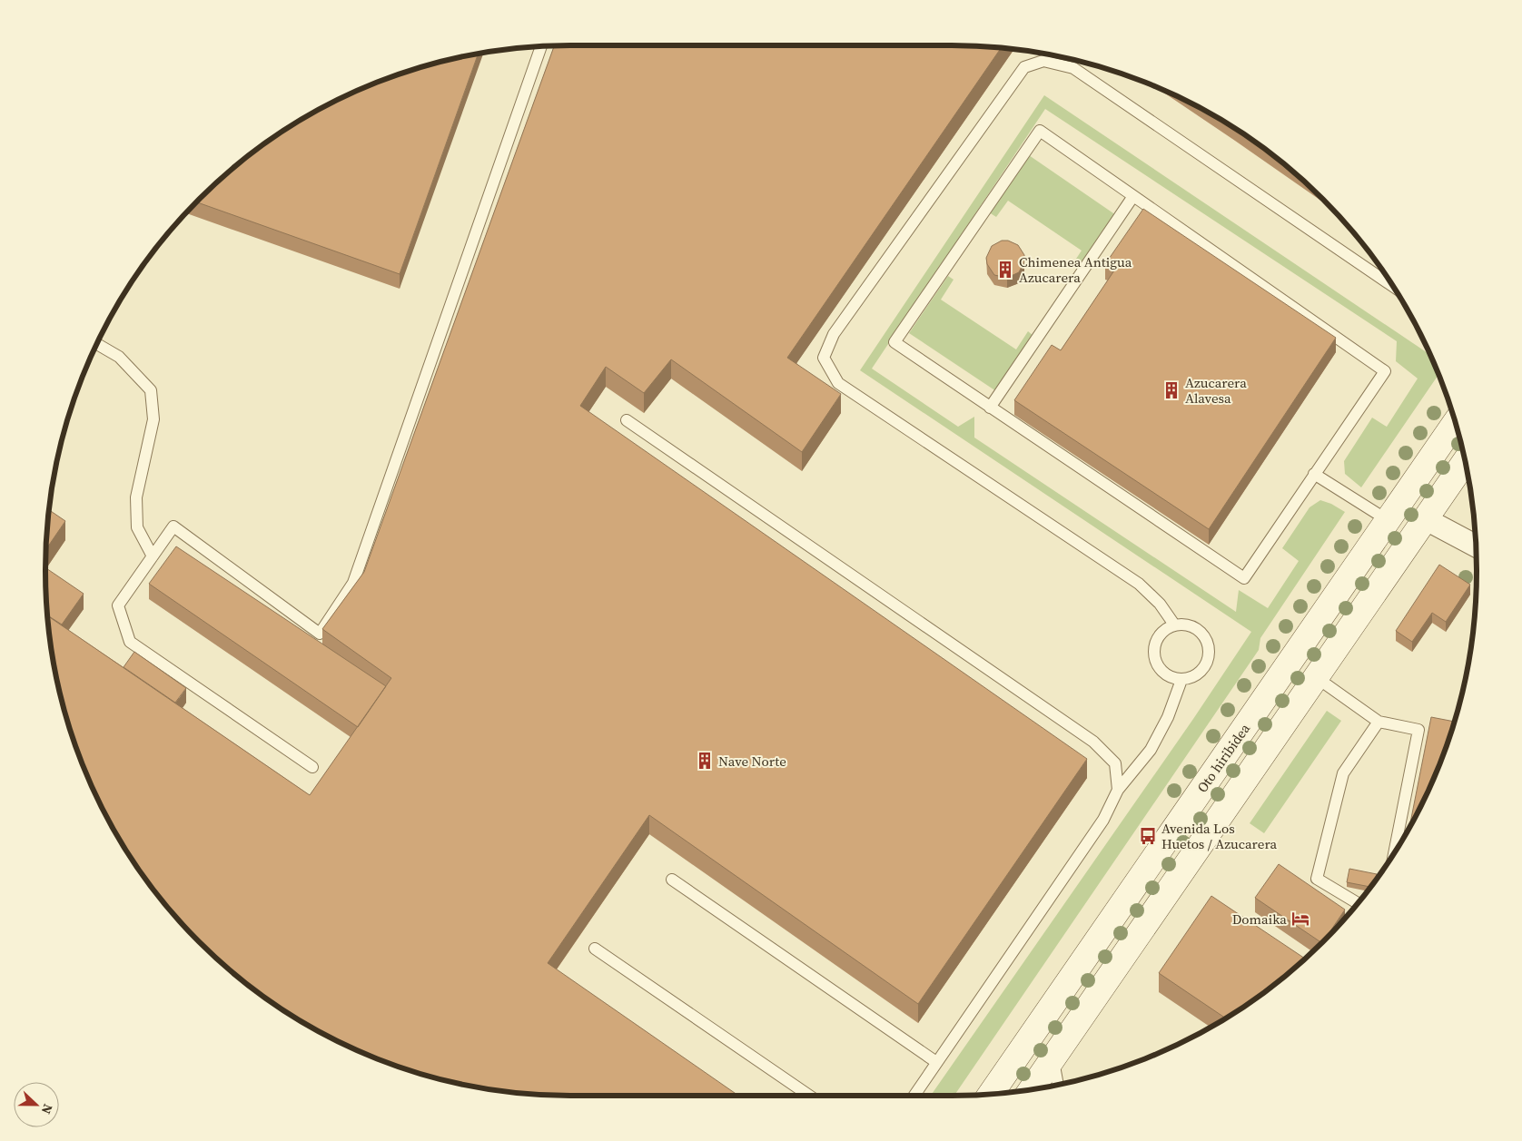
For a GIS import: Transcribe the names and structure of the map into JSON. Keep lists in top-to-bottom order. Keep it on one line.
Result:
{"streets":{"street":["Oto hiribidea"]},"places":{"building":["Chimenea Antigua Azucarera","Azucarera Alavesa","Nave Norte"],"bus stop":["Avenida Los Huetos / Azucarera"],"hotel":["Domaika"]},"north":"right"}
